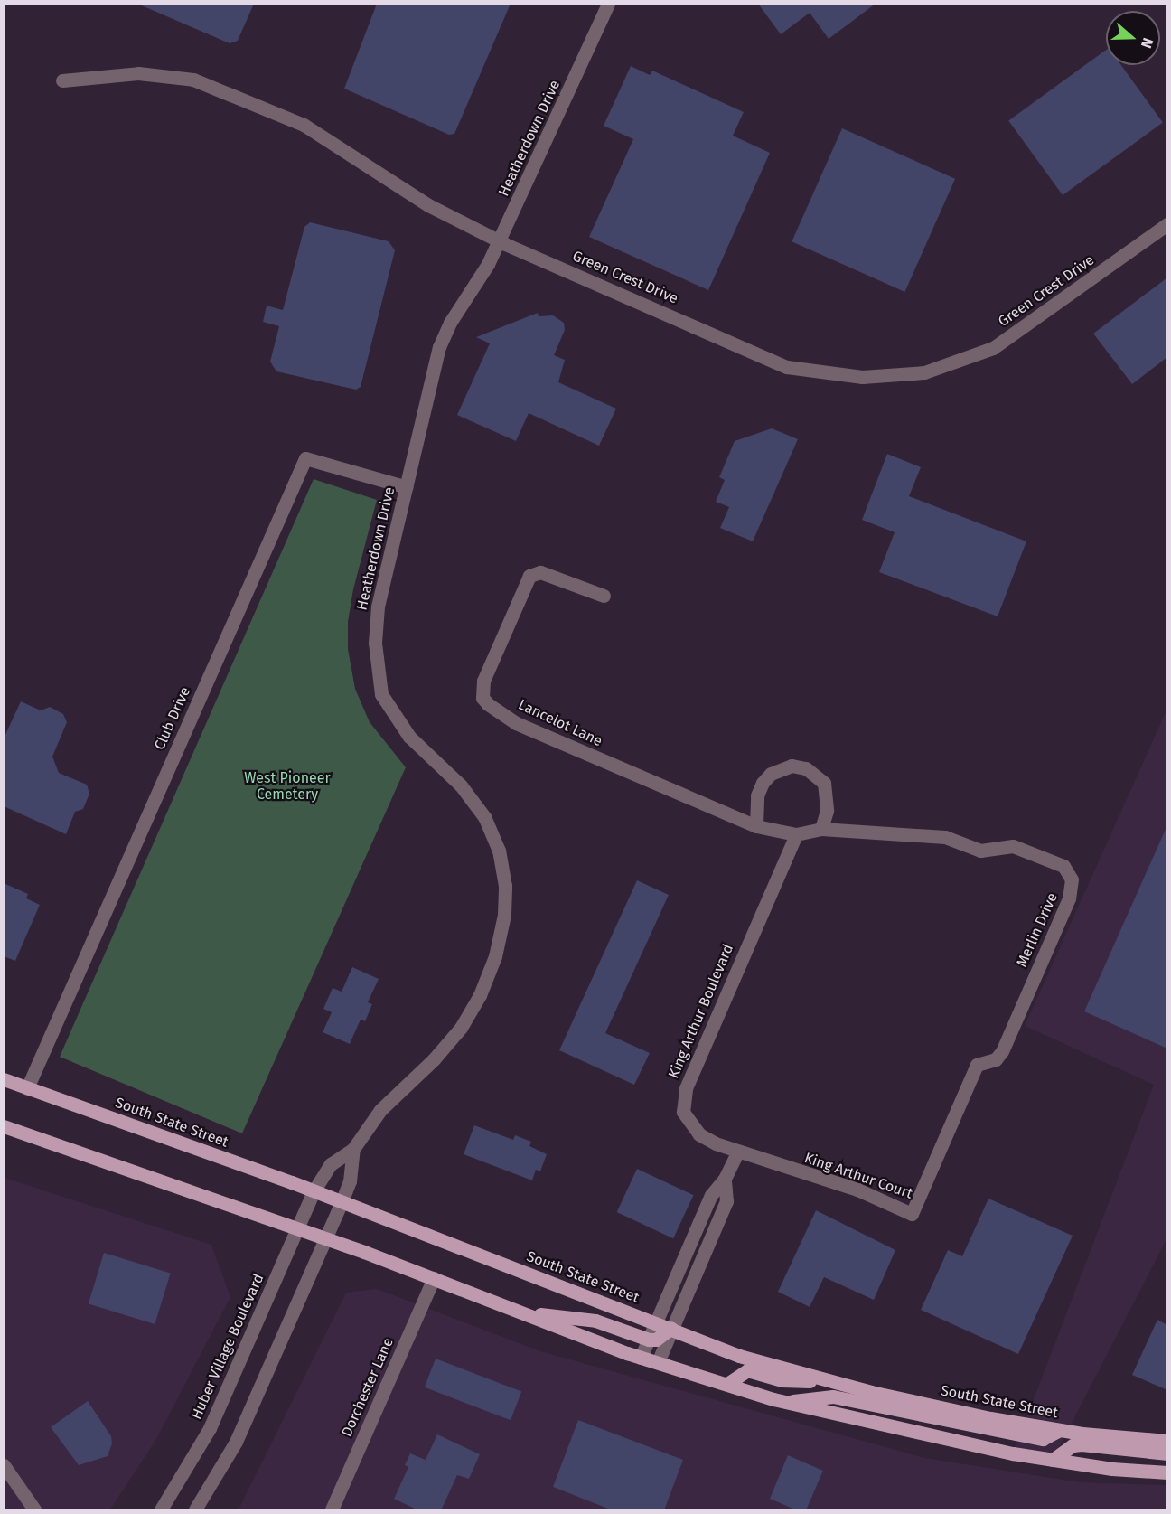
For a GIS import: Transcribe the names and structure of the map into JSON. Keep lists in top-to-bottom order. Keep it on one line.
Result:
{"streets":{"main road":["South State Street"],"street":["Heatherdown Drive","Green Crest Drive","Club Drive","Lancelot Lane","Merlin Drive","King Arthur Boulevard","King Arthur Court","Huber Village Boulevard","Dorchester Lane"]},"crossings":[["Heatherdown Drive","Green Crest Drive"],["Heatherdown Drive","Club Drive"],["Heatherdown Drive","South State Street"],["Heatherdown Drive","Huber Village Boulevard"],["Club Drive","South State Street"],["Lancelot Lane","Merlin Drive"],["Lancelot Lane","King Arthur Boulevard"],["Merlin Drive","King Arthur Boulevard"],["Merlin Drive","King Arthur Court"],["King Arthur Boulevard","King Arthur Court"],["South State Street","Huber Village Boulevard"]],"parks":["West Pioneer Cemetery"],"north":"right"}
